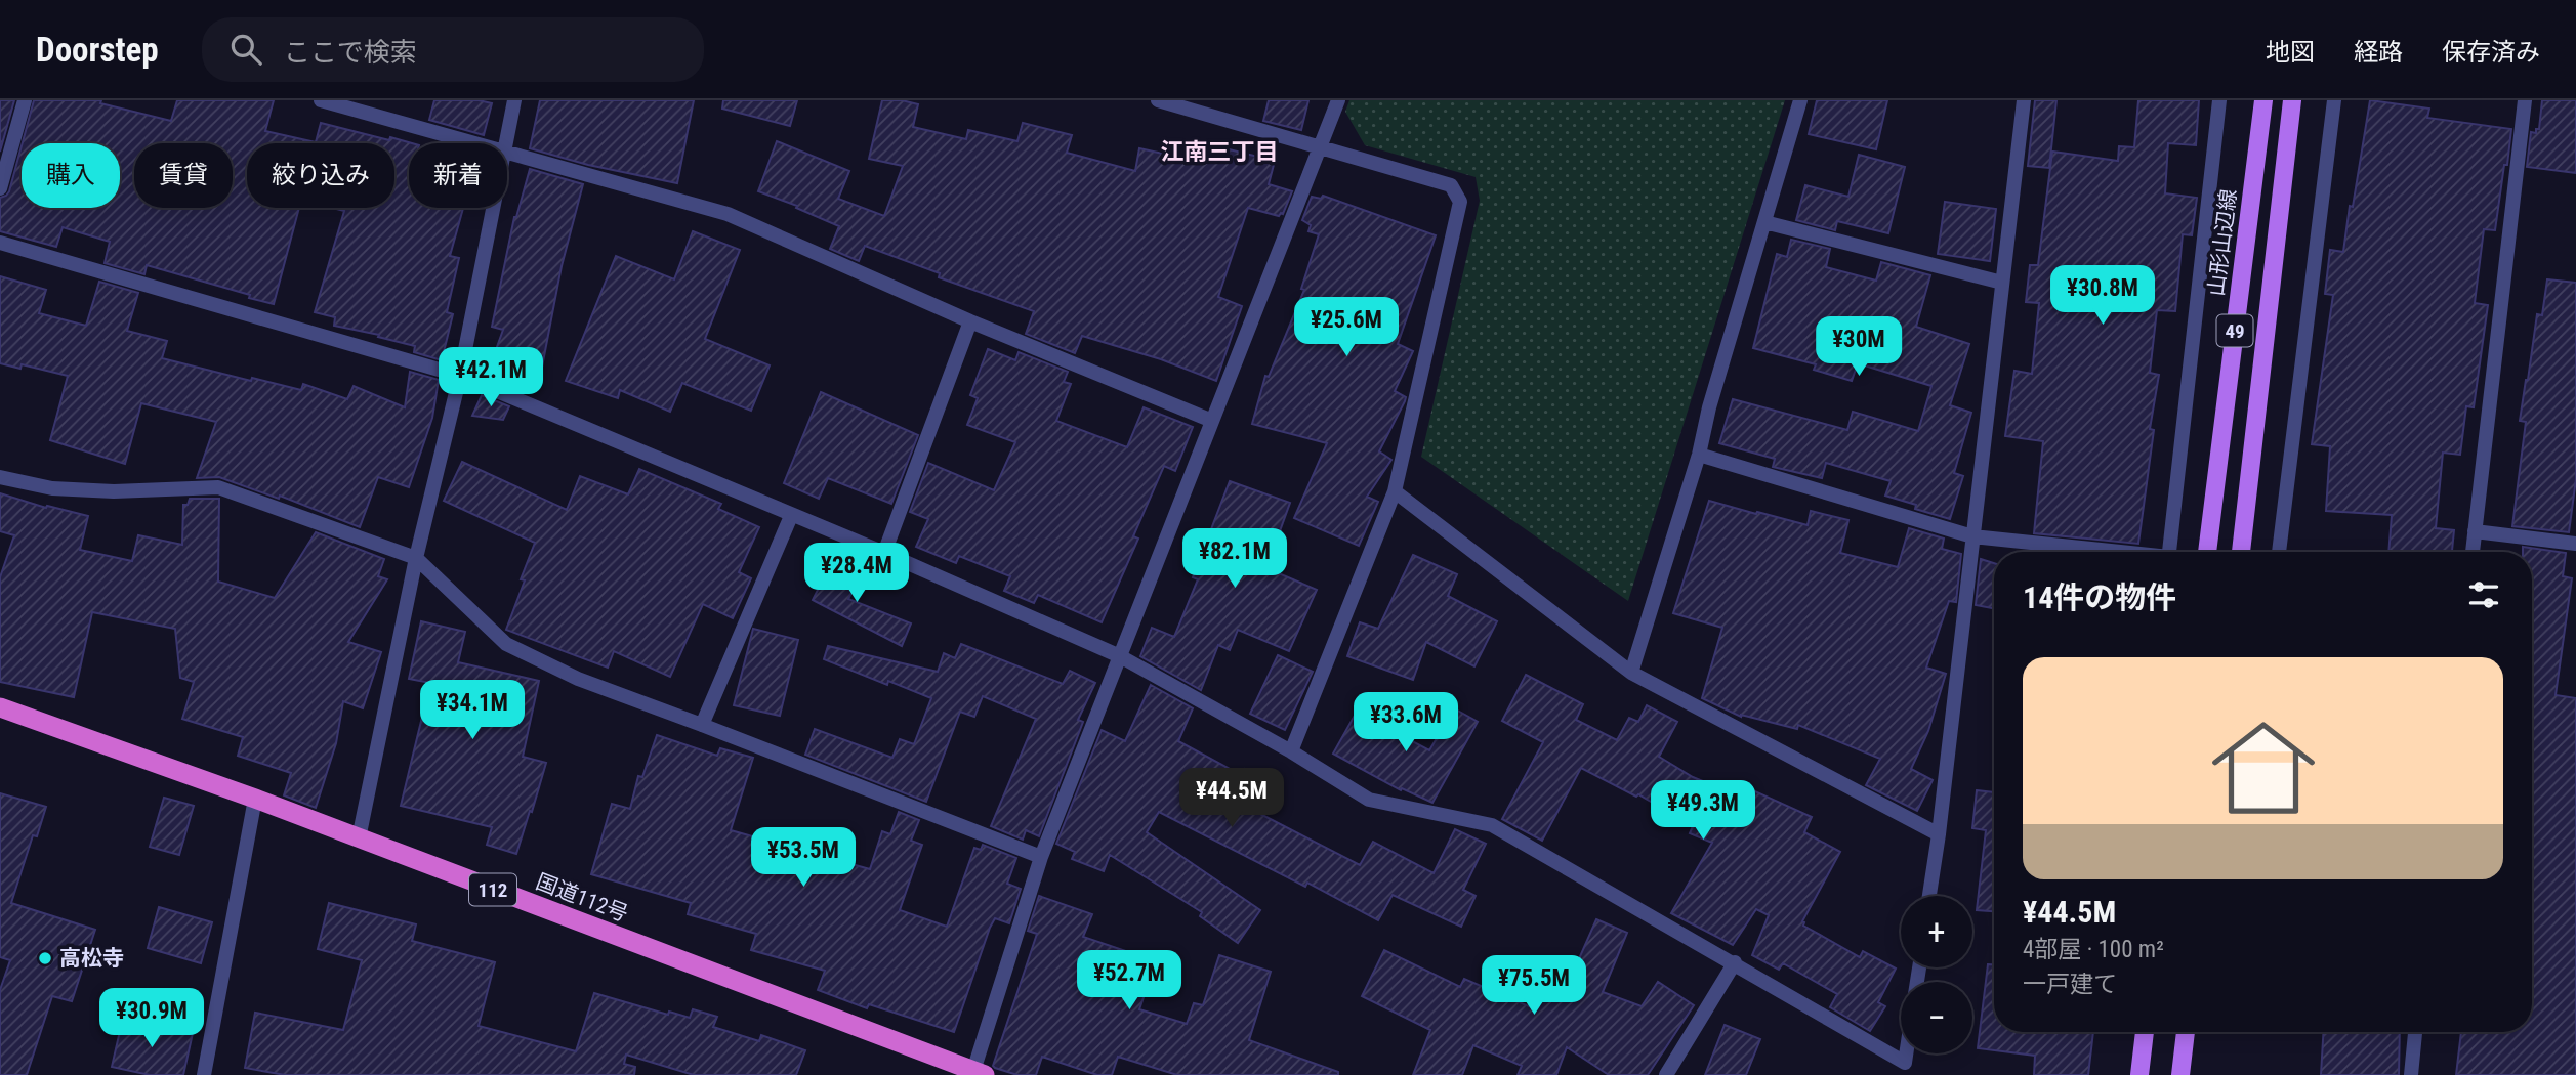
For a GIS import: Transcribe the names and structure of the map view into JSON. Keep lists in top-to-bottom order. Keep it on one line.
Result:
{"streets":{"highway":["112","国道112号"],"main road":["山形山辺線","49"]},"districts":["江南三丁目"],"places":["高松寺"],"page":{"header":"Doorstep","search":"ここで検索","nav":["地図","経路","保存済み"],"chip":["購入","賃貸","絞り込み","新着"],"price":["¥30.8M","¥25.6M","¥30M","¥42.1M","¥82.1M","¥28.4M","¥34.1M","¥33.6M","¥44.5M","¥49.3M","¥53.5M","¥52.7M","¥75.5M","¥30.9M"],"heading":"14件の物件","list":[{"name":"¥44.5M","note":"4部屋 · 100 m² · 一戸建て"}],"map_buttons":["+","−"]}}
